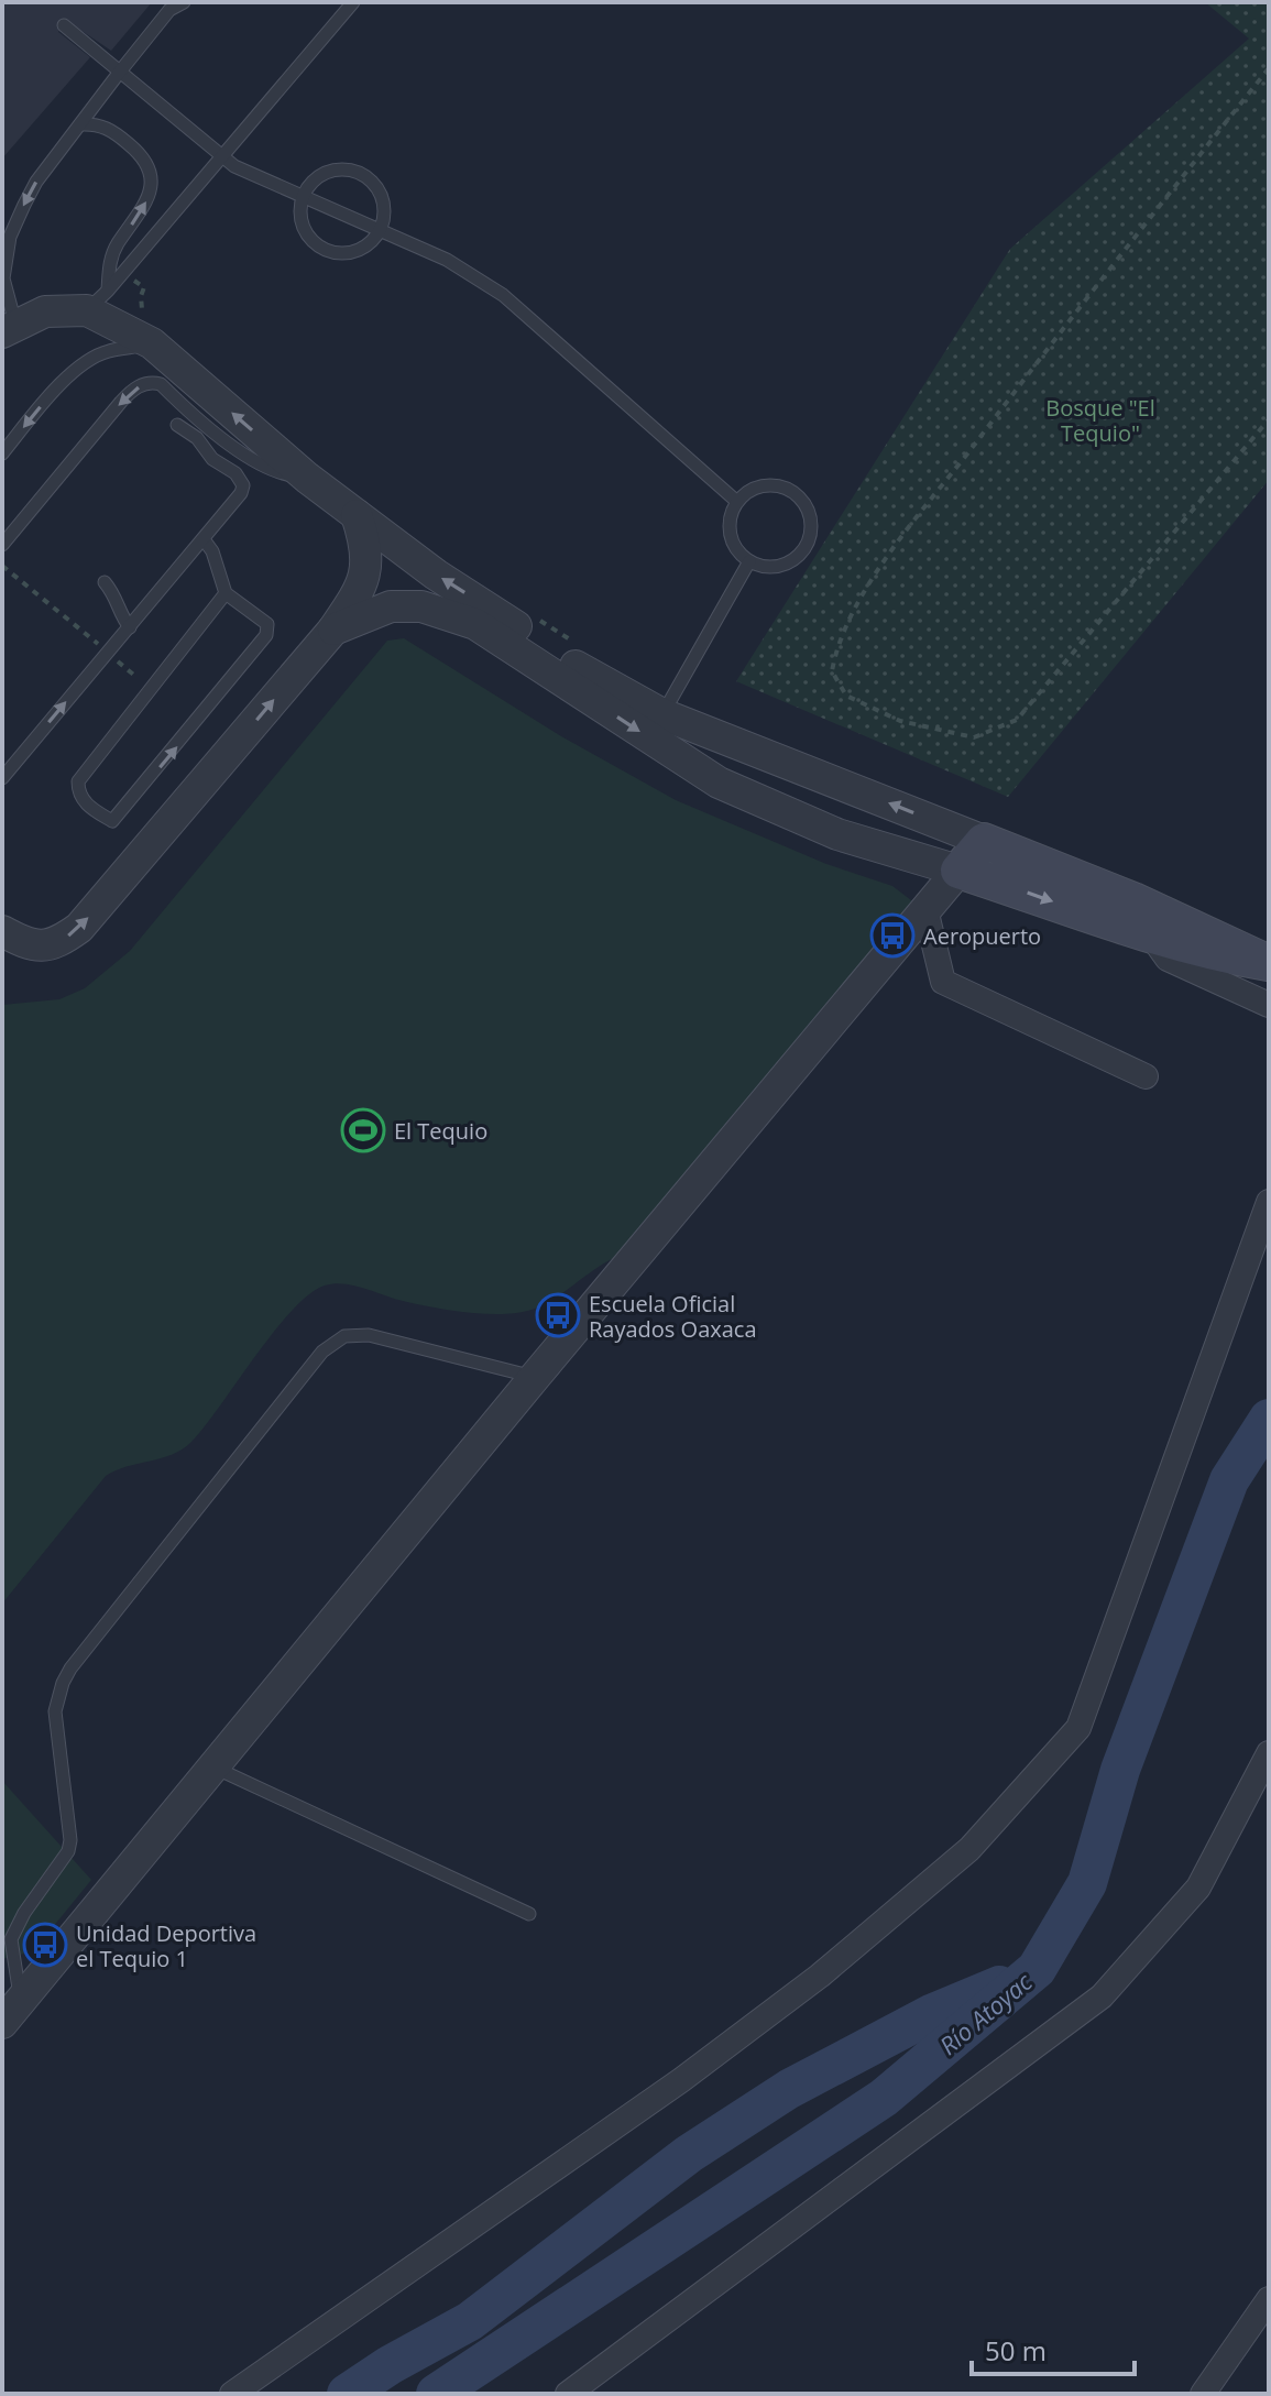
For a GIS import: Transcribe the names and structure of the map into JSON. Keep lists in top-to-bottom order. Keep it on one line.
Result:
{"water":["Río Atoyac"],"parks":["Bosque \"El Tequio\""],"places":{"bus stop":["Aeropuerto","Escuela Oficial Rayados Oaxaca","Unidad Deportiva el Tequio 1"],"sports":["El Tequio"]},"scale_bar":"50 m"}
